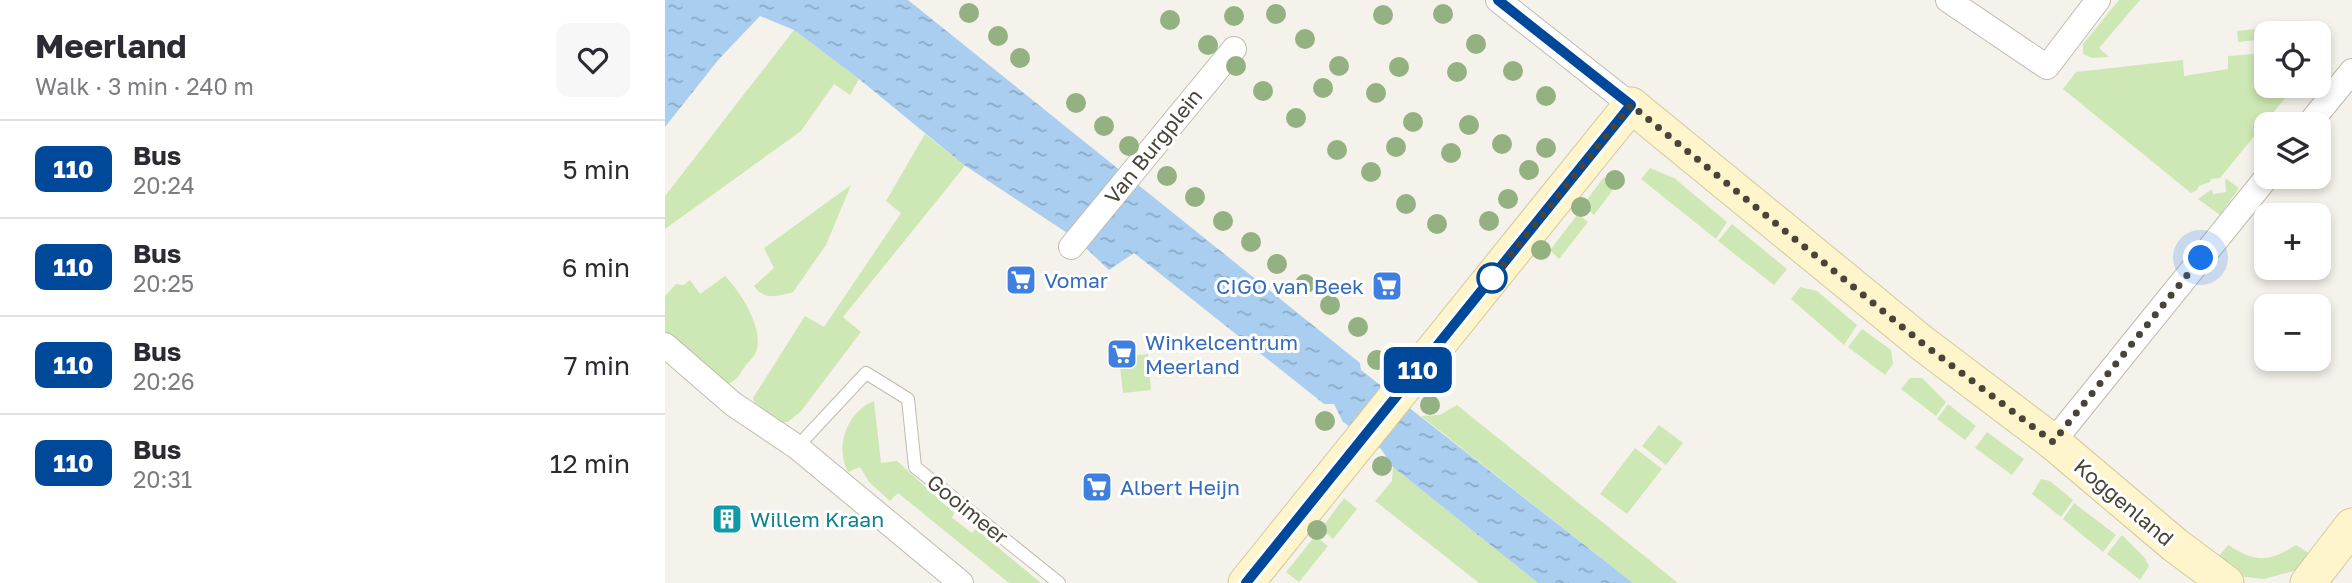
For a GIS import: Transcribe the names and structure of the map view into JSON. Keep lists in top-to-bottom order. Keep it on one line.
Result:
{"streets":{"street":["Van Burgplein","Koggenland"],"lane":["Gooimeer"]},"places":{"supermarket":["Vomar","CIGO van Beek","Winkelcentrum Meerland","Albert Heijn"],"building":["Willem Kraan"]},"lines":["bus line 110"],"page":{"heading":["Meerland","Walk · 3 min · 240 m"],"on_map":"110","map_buttons":["+","−"],"list":[{"mark":"110","name":"Bus","note":"20:24","value":"5 min"},{"mark":"110","name":"Bus","note":"20:25","value":"6 min"},{"mark":"110","name":"Bus","note":"20:26","value":"7 min"},{"mark":"110","name":"Bus","note":"20:31","value":"12 min"}]}}
